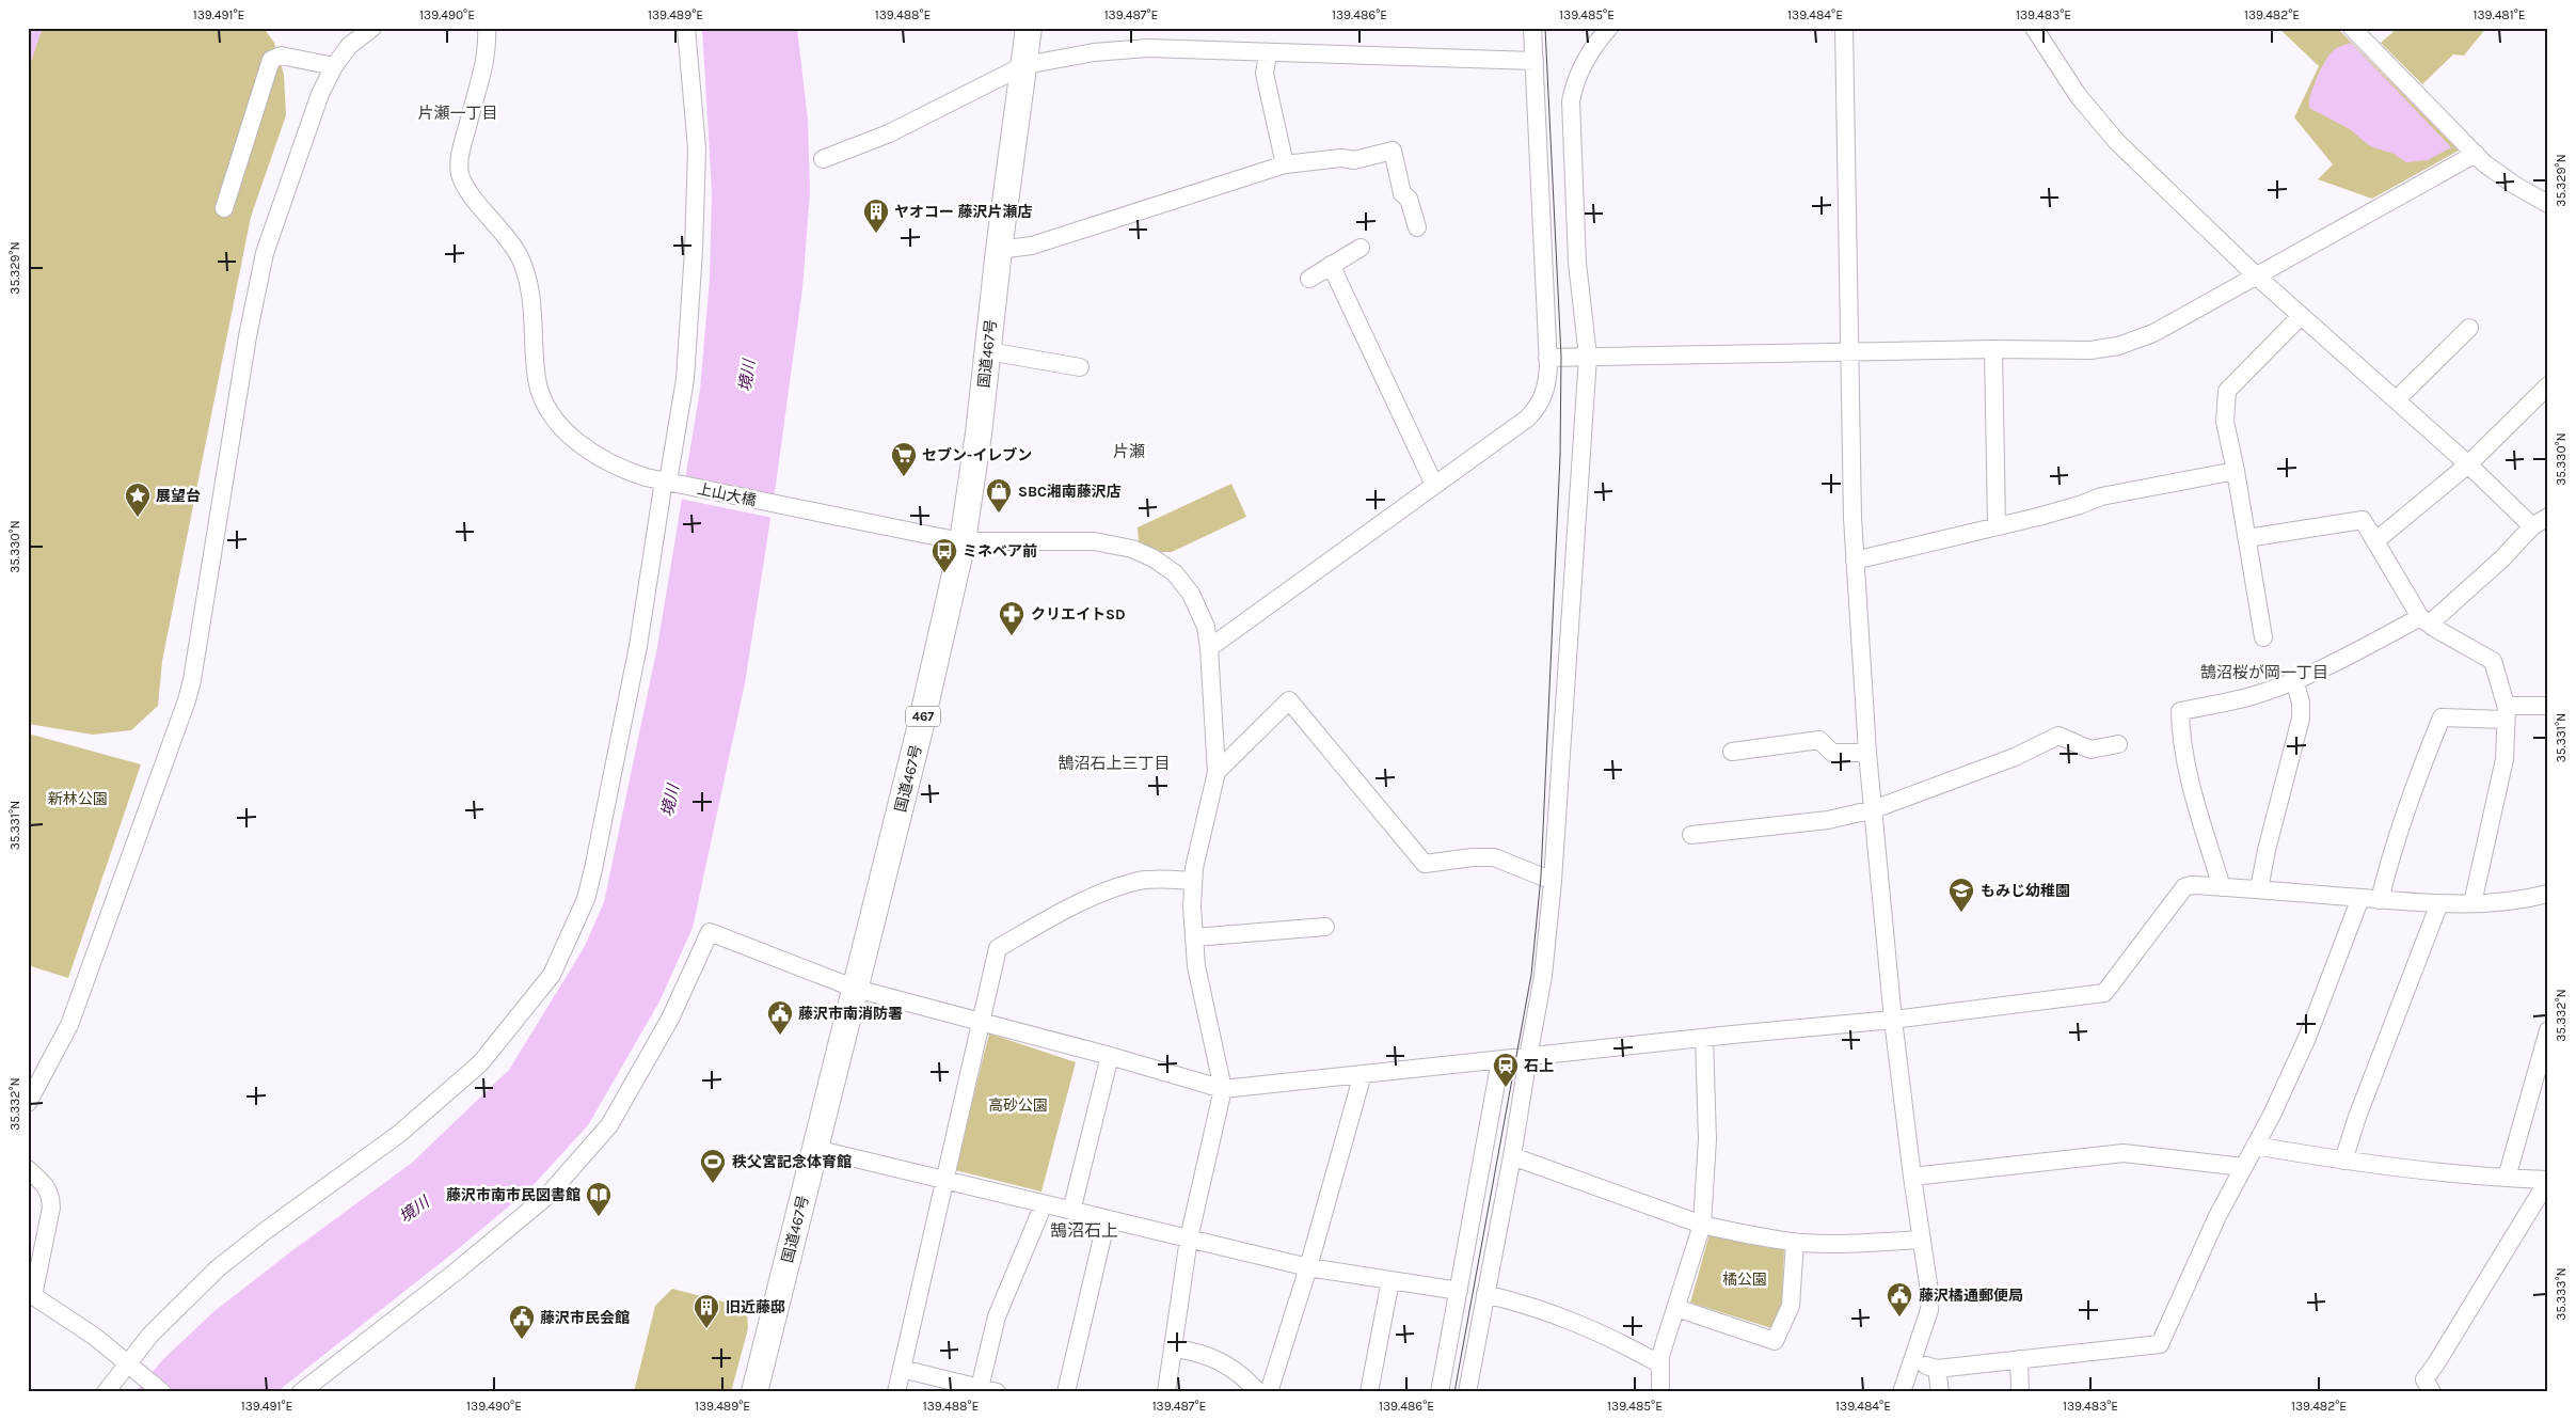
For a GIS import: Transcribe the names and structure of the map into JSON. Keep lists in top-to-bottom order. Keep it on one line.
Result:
{"streets":{"highway":["国道467号","467"],"street":["上山大橋"]},"crossings":[["国道467号","上山大橋"]],"districts":["片瀬一丁目","片瀬","鵠沼桜が岡一丁目","鵠沼石上三丁目","鵠沼石上"],"water":["境川"],"parks":["新林公園","高砂公園","橘公園"],"places":{"building":["ヤオコー 藤沢片瀬店","旧近藤邸"],"supermarket":["セブン-イレブン"],"shop":["SBC湘南藤沢店"],"place":["展望台"],"bus stop":["ミネベア前"],"pharmacy":["クリエイトSD"],"school or university":["もみじ幼稚園"],"public building":["藤沢市南消防署","藤沢橘通郵便局","藤沢市民会館"],"station":["石上"],"sports":["秩父宮記念体育館"],"library":["藤沢市南市民図書館"]},"coordinates":["139.491°E","139.490°E","139.489°E","139.488°E","139.487°E","139.486°E","139.485°E","139.484°E","139.483°E","139.482°E","139.481°E","35.329°N","35.330°N","35.331°N","35.332°N","35.333°N"]}
